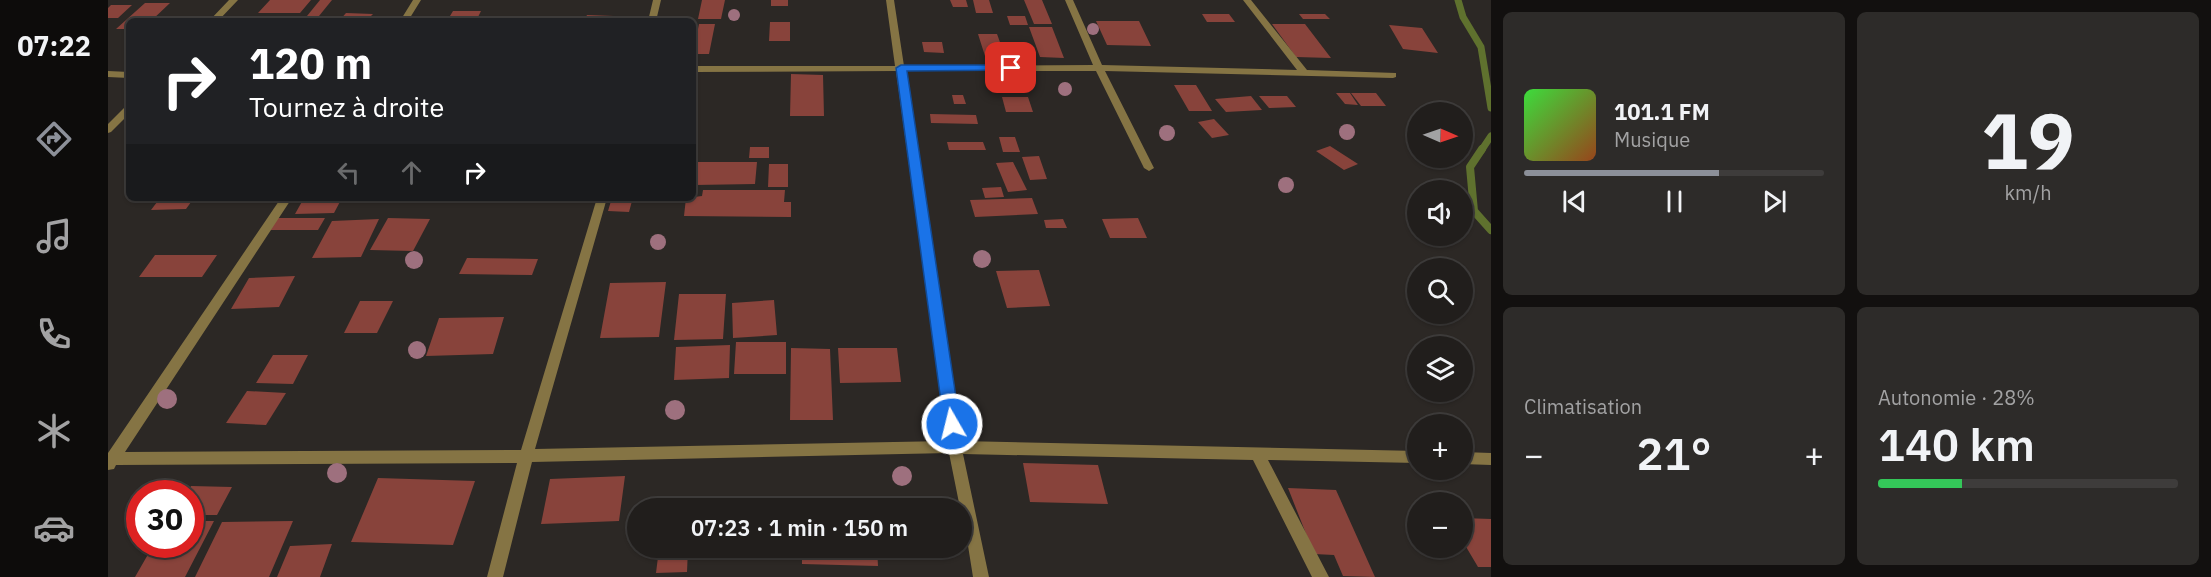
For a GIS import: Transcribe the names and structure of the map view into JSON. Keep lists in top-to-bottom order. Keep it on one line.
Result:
{"north":"right","page":{"tabs":"07:22","tile":[["19","km/h"],"Climatisation",["Autonomie · 28%","140 km"]],"turn":["120 m","Tournez à droite"],"song":["101.1 FM","Musique"],"map_buttons":["+","−"],"heat":["−","21°","+"],"limit":"30","trip":"07:23 · 1 min · 150 m"}}
